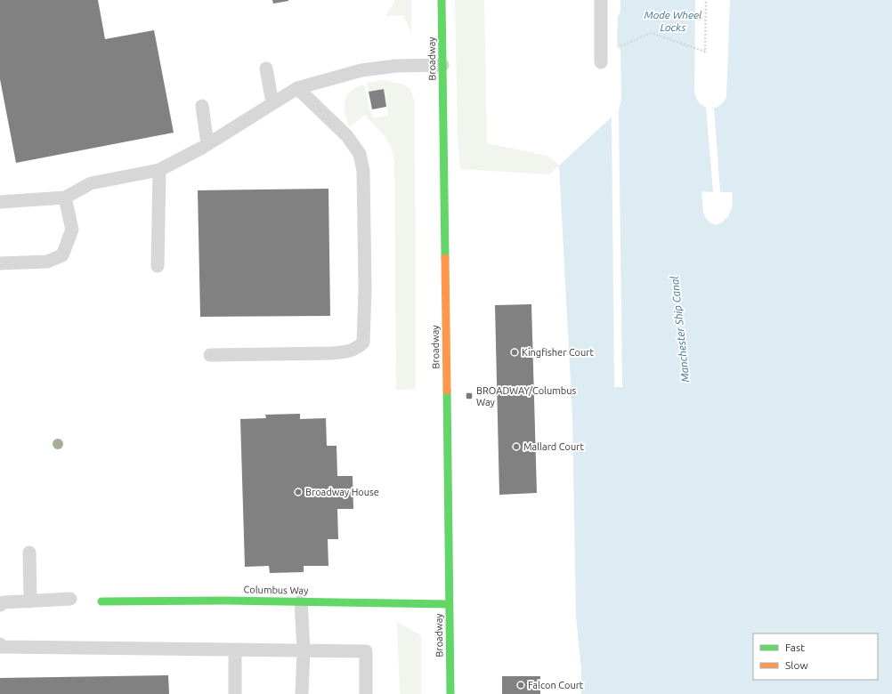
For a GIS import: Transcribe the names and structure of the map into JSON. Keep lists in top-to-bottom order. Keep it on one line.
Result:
{"streets":{"street":["Broadway","Columbus Way"]},"crossings":[["Broadway","Columbus Way"]],"water":["Mode Wheel Locks","Manchester Ship Canal"],"places":{"other":["Kingfisher Court","Mallard Court","Broadway House","Falcon Court"],"transit":["BROADWAY/Columbus Way"]},"legend":["Fast","Slow"]}
